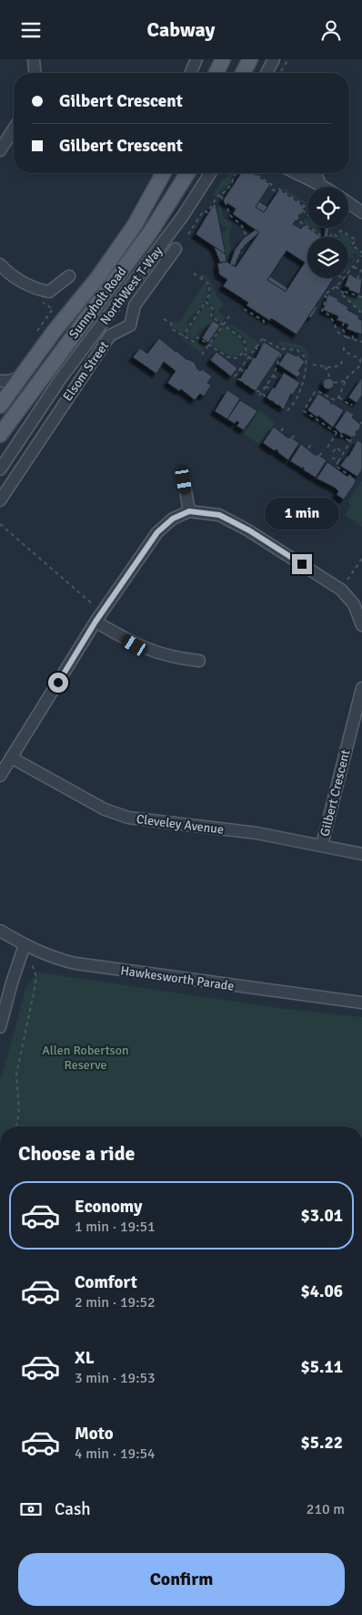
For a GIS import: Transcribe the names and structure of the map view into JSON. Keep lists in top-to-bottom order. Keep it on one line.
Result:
{"streets":{"main road":["Sunnyholt Road"],"street":["NorthWest T-Way","Elsom Street","Gilbert Crescent","Cleveley Avenue","Hawkesworth Parade"]},"crossings":[["Gilbert Crescent","Cleveley Avenue"]],"parks":["Allen Robertson Reserve"],"page":{"header":"Cabway","banner":["Gilbert Crescent","Gilbert Crescent"],"bubble":"1 min","heading":"Choose a ride","list":[{"name":"Economy","note":"1 min · 19:51","value":"$3.01"},{"name":"Comfort","note":"2 min · 19:52","value":"$4.06"},{"name":"XL","note":"3 min · 19:53","value":"$5.11"},{"name":"Moto","note":"4 min · 19:54","value":"$5.22"}],"pay":["Cash","210 m"],"buttons":"Confirm"}}
